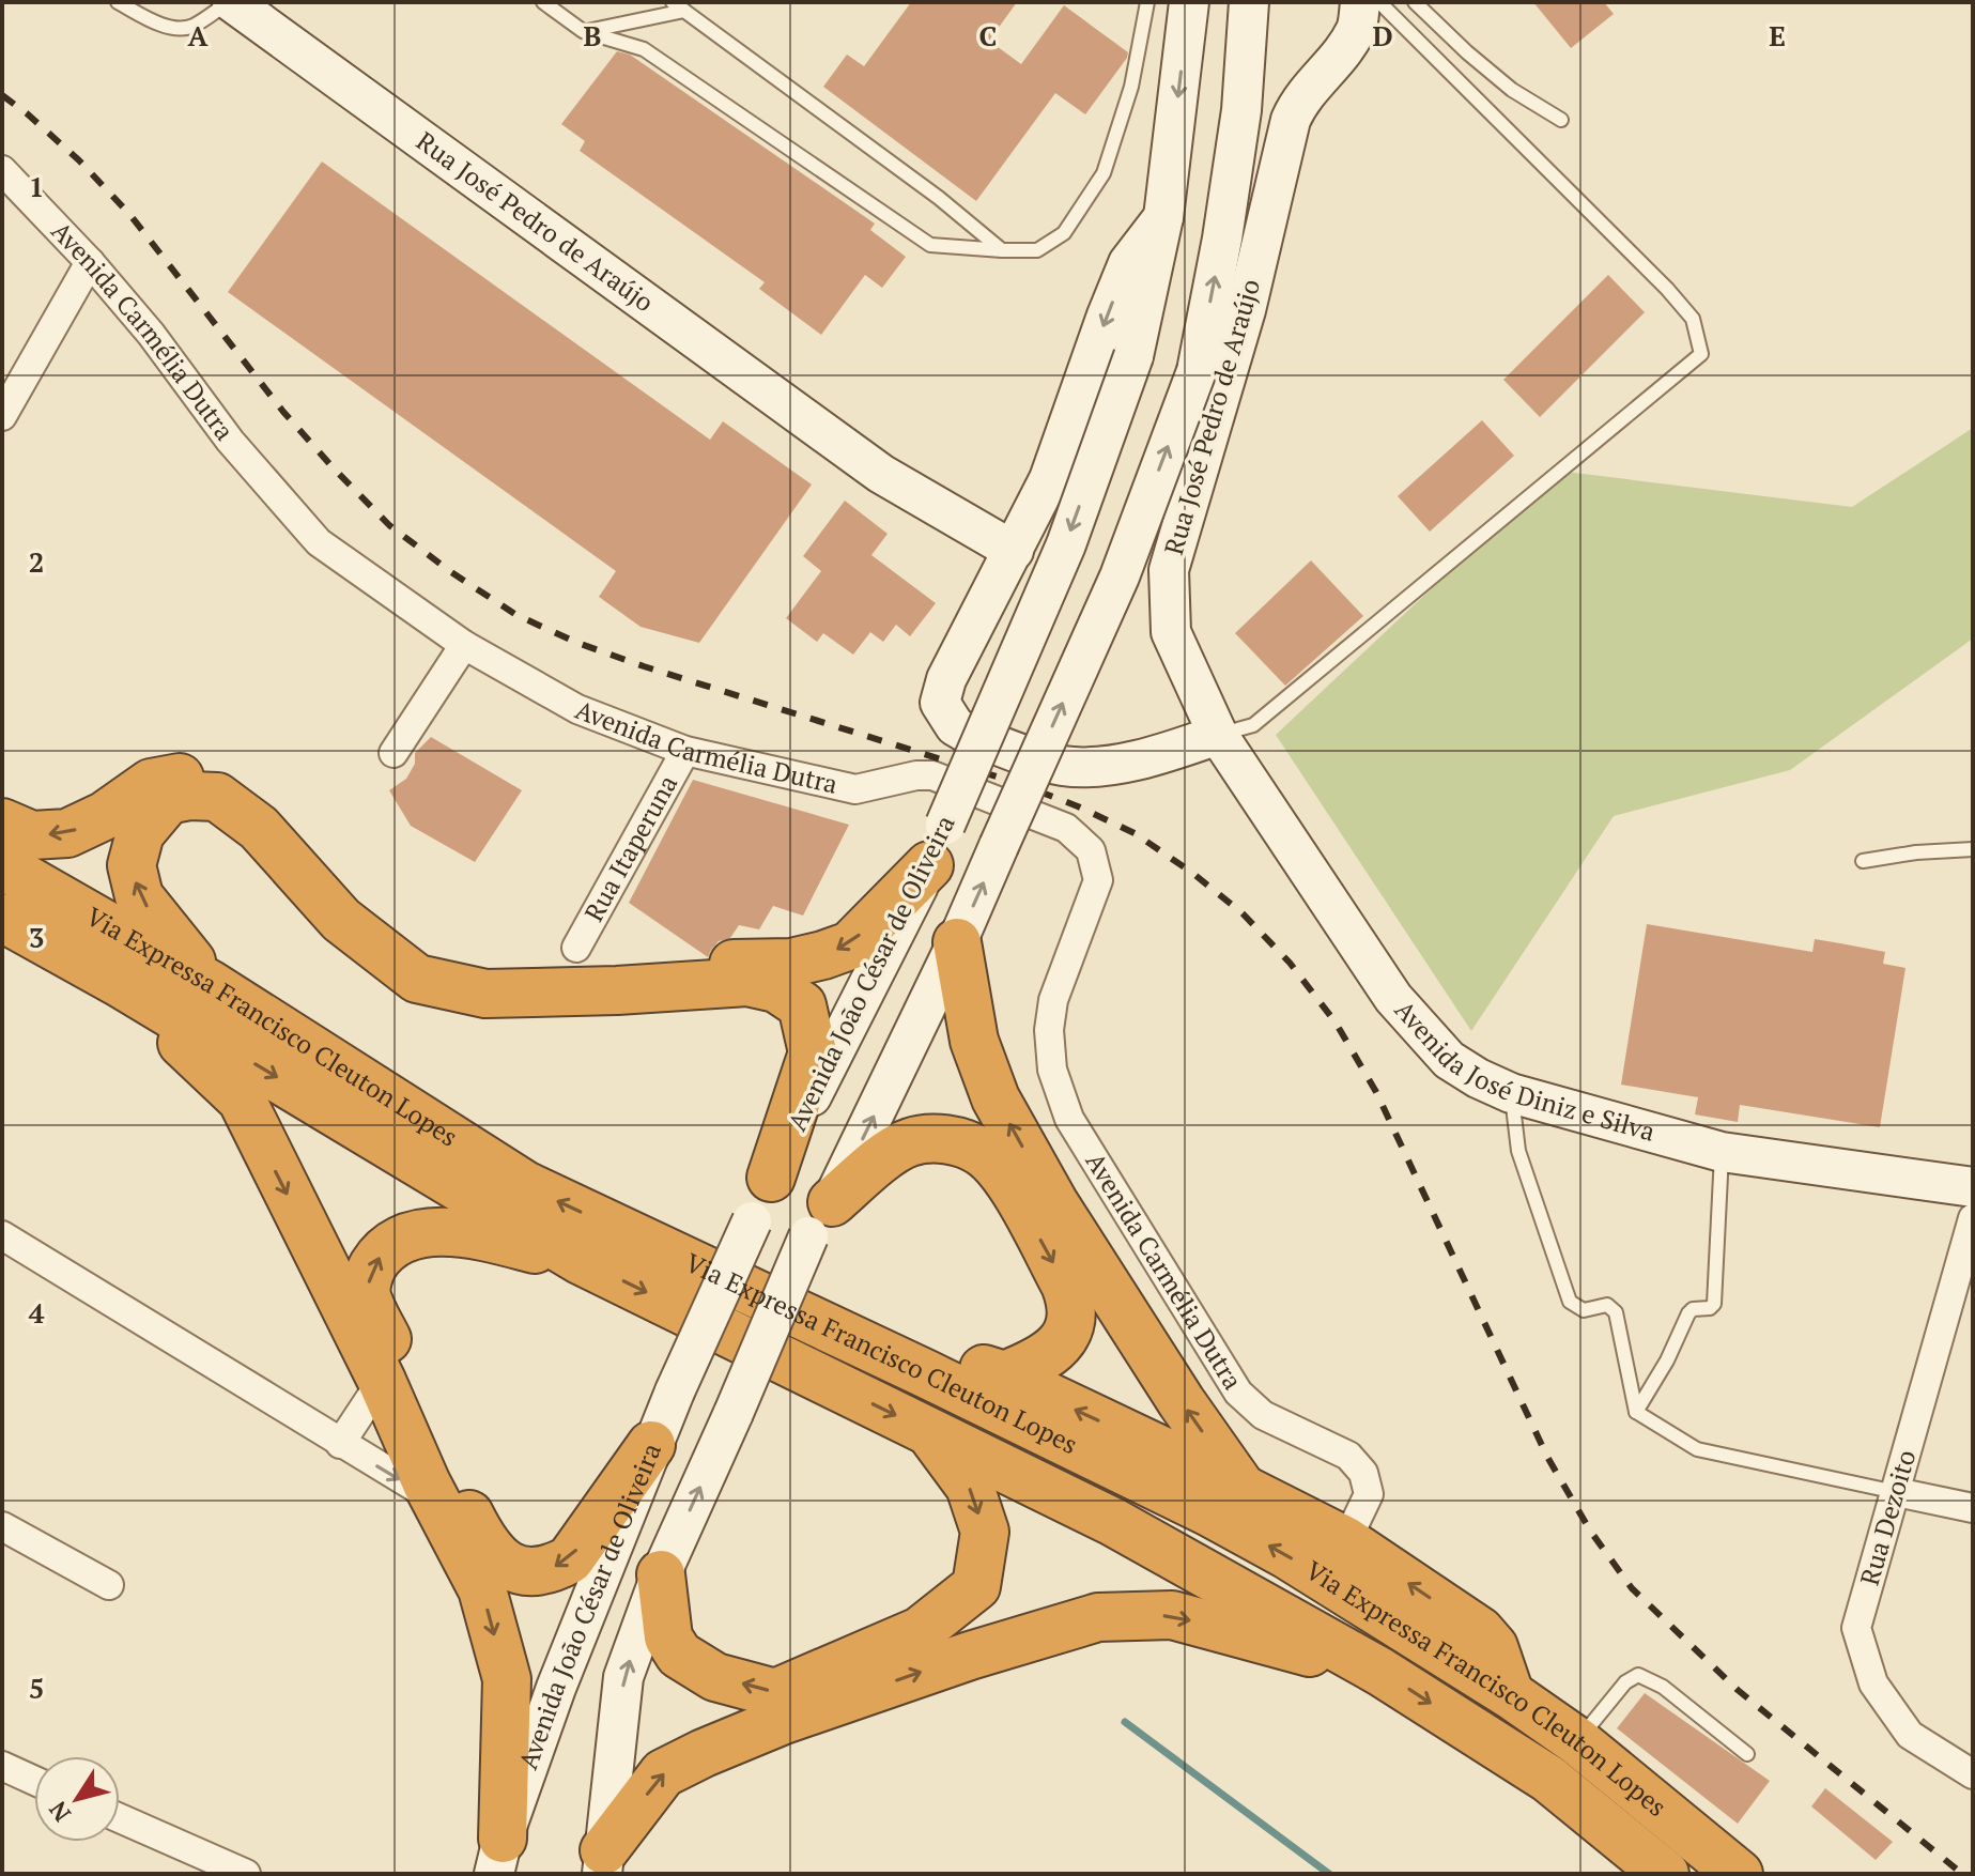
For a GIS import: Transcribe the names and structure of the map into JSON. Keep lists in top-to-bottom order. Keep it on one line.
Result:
{"streets":{"highway":["Via Expressa Francisco Cleuton Lopes"],"main road":["Rua José Pedro de Araújo","Avenida João César de Oliveira","Avenida José Diniz e Silva"],"street":["Avenida Carmélia Dutra","Rua Itaperuna","Rua Dezoito"]},"crossings":[["Rua José Pedro de Araújo","Avenida José Diniz e Silva"],["Avenida Carmélia Dutra","Rua Itaperuna"]],"north":"bottom left","grid":{"columns":["A","B","C","D","E"],"rows":["1","2","3","4","5"]}}
